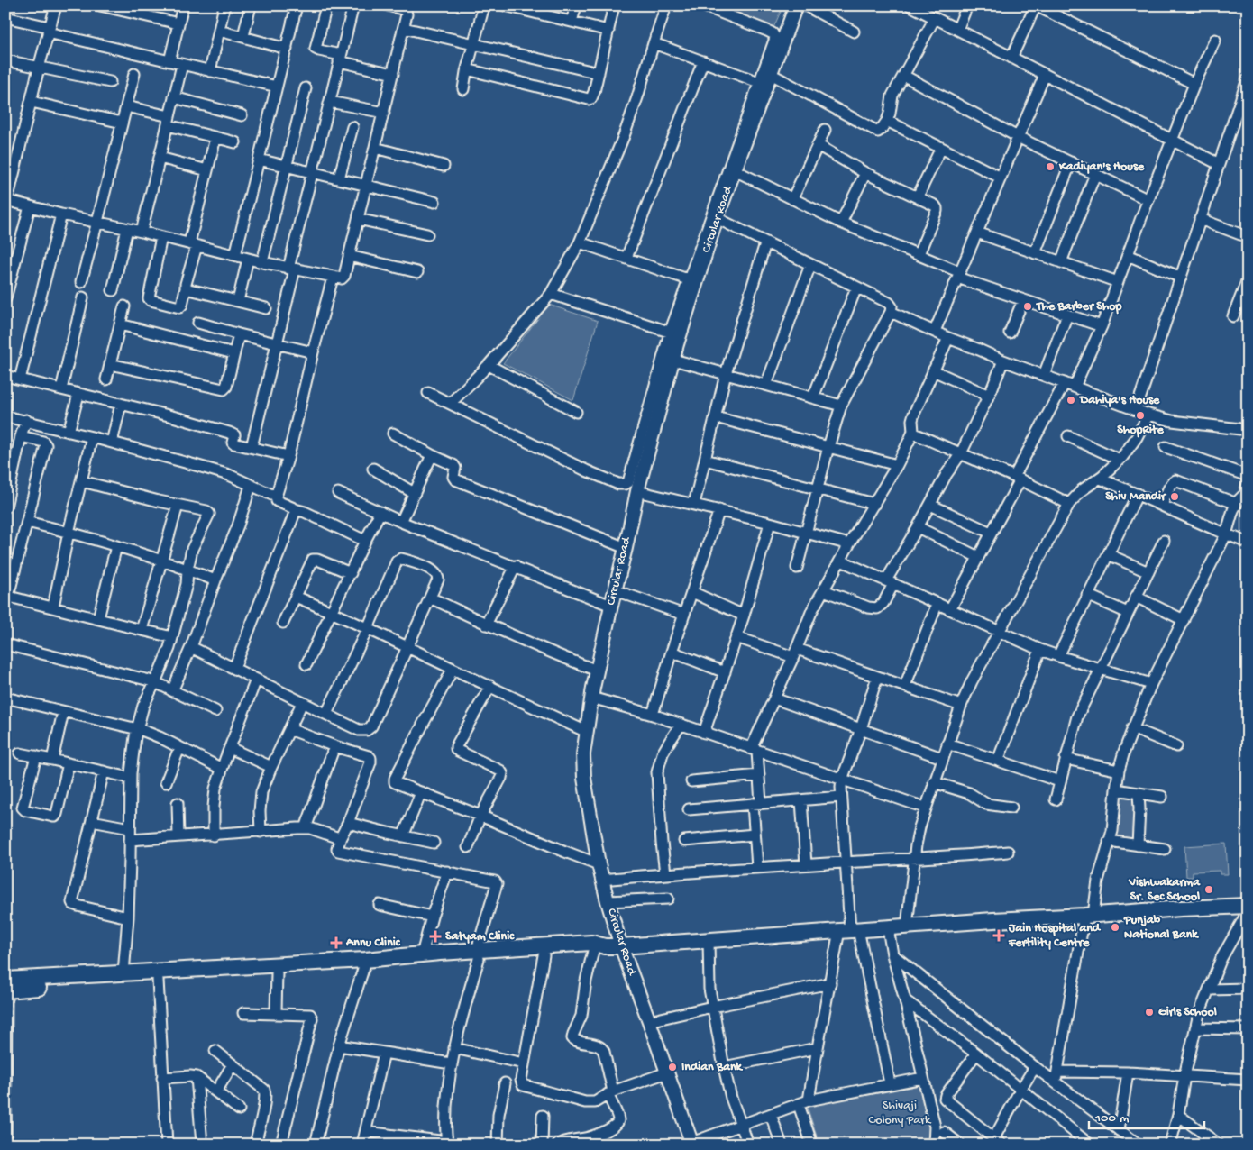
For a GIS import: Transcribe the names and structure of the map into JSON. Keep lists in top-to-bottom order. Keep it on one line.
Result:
{"streets":{"main road":["Circular Road"]},"parks":["Shivaji Colony Park"],"places":{"other":["Kadiyan's House","The Barber Shop","Dahiya's House","ShopRite","Shiv Mandir","Vishwakarma Sr. Sec School","Punjab National Bank","Girls School","Indian Bank"],"health":["Jain Hospital and Fertility Centre","Satyam Clinic","Annu Clinic"]},"scale_bar":"100 m"}
